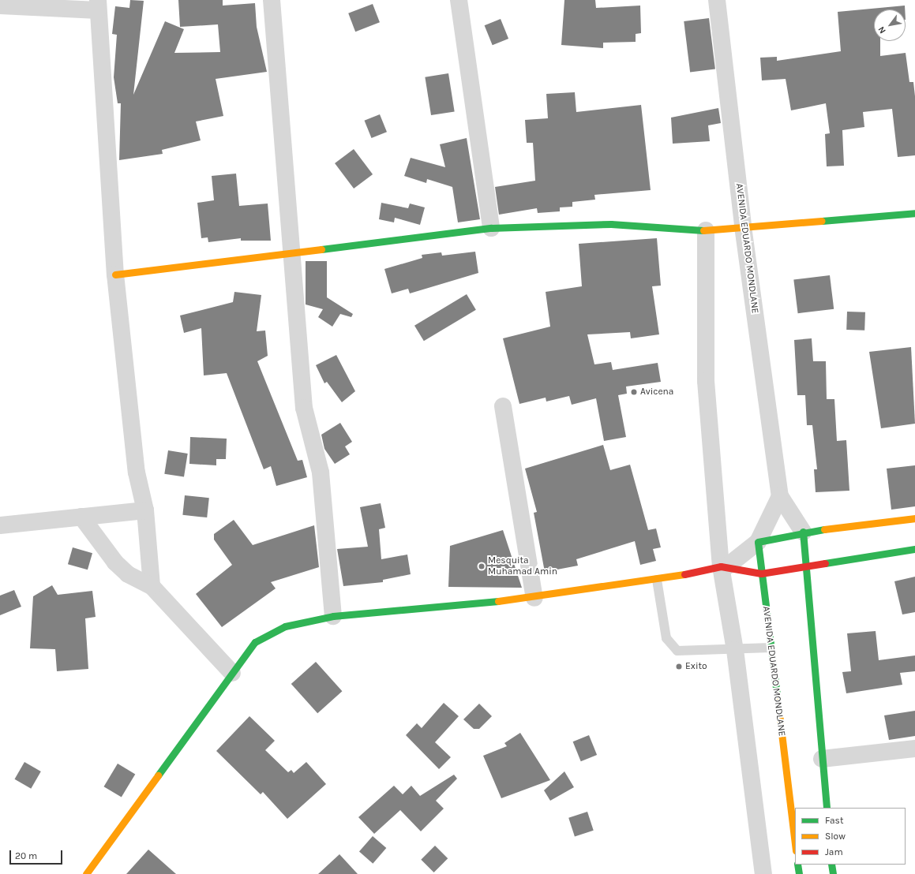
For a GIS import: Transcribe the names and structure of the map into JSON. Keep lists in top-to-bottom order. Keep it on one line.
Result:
{"streets":{"street":["AVENIDA EDUARDO MONDLANE"]},"places":["Avicena","Mesquita Muhamad Amin","Exito"],"legend":["Fast","Slow","Jam"],"scale_bar":"20 m","north":"bottom left"}
